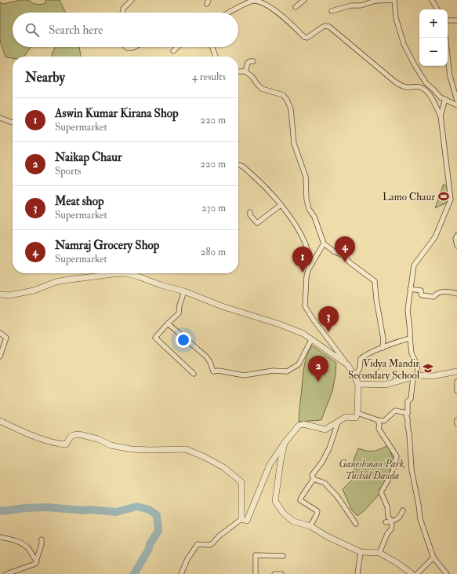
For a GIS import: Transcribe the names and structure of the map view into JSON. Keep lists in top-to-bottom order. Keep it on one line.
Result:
{"parks":["Ganeshman Park, Tushal Danda"],"places":{"sports":["Lamo Chaur"],"school or university":["Vidya Mandir Secondary School"]},"page":{"map_buttons":["+","−"],"search":"Search here","heading":["Nearby","4 results"],"list":[{"mark":"1","name":"Aswin Kumar Kirana Shop","note":"Supermarket","value":"220 m"},{"mark":"2","name":"Naikap Chaur","note":"Sports","value":"220 m"},{"mark":"3","name":"Meat shop","note":"Supermarket","value":"230 m"},{"mark":"4","name":"Namraj Grocery Shop","note":"Supermarket","value":"280 m"}],"pins":["4","1","3","2"]}}
